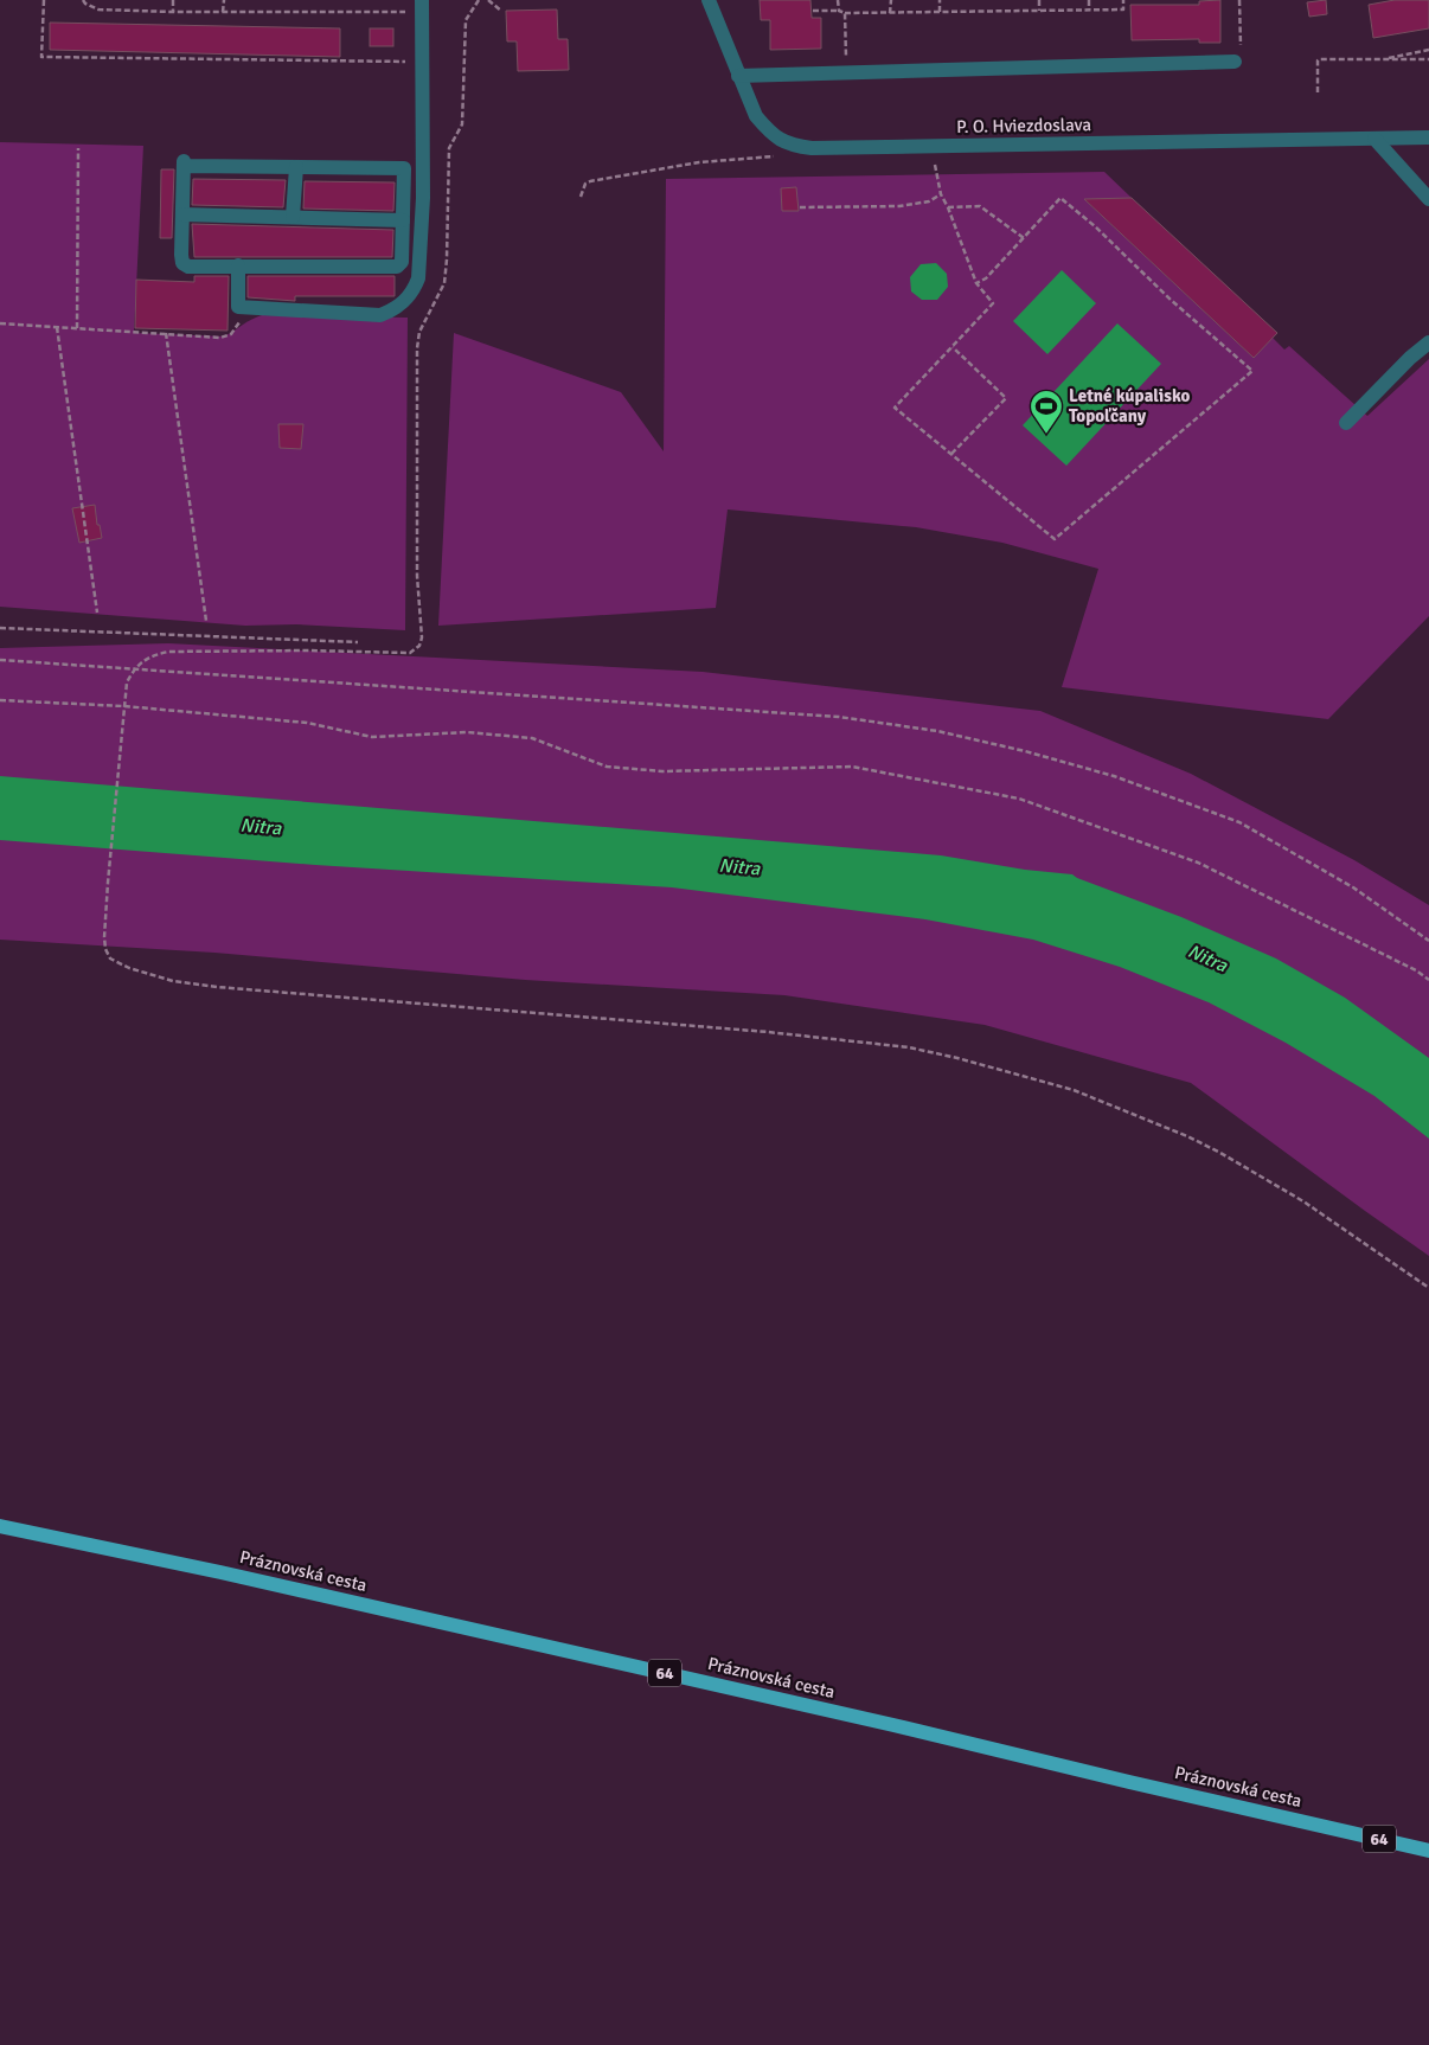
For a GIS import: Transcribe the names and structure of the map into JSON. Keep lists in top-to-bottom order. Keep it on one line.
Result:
{"streets":{"main road":["Práznovská cesta","64"],"street":["P. O. Hviezdoslava"]},"water":["Nitra"],"places":{"sports":["Letné kúpalisko Topoľčany"]}}
